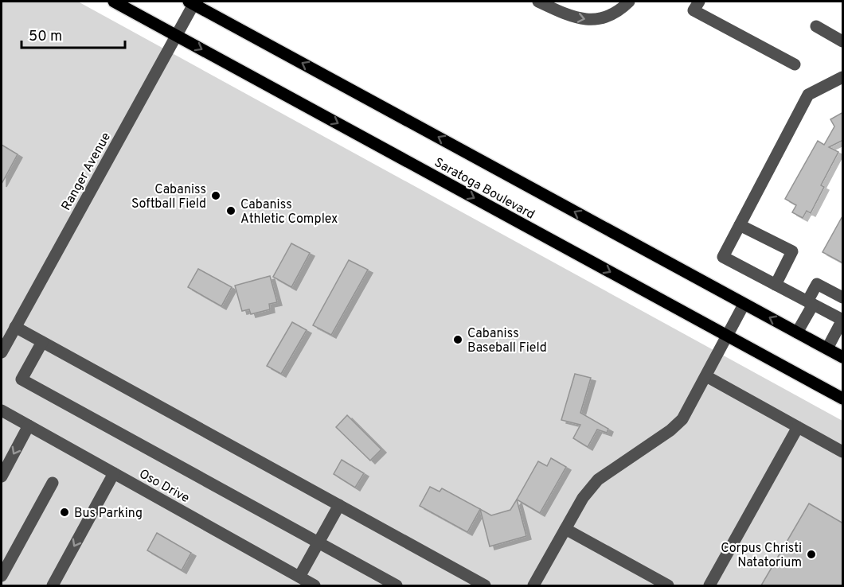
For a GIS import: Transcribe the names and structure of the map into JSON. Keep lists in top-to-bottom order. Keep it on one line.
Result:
{"streets":{"main road":["Saratoga Boulevard"],"street":["Ranger Avenue","Oso Drive"]},"crossings":[["Ranger Avenue","Saratoga Boulevard"]],"places":["Cabaniss Softball Field","Cabaniss Athletic Complex","Cabaniss Baseball Field","Bus Parking","Corpus Christi Natatorium"],"scale_bar":"50 m"}
